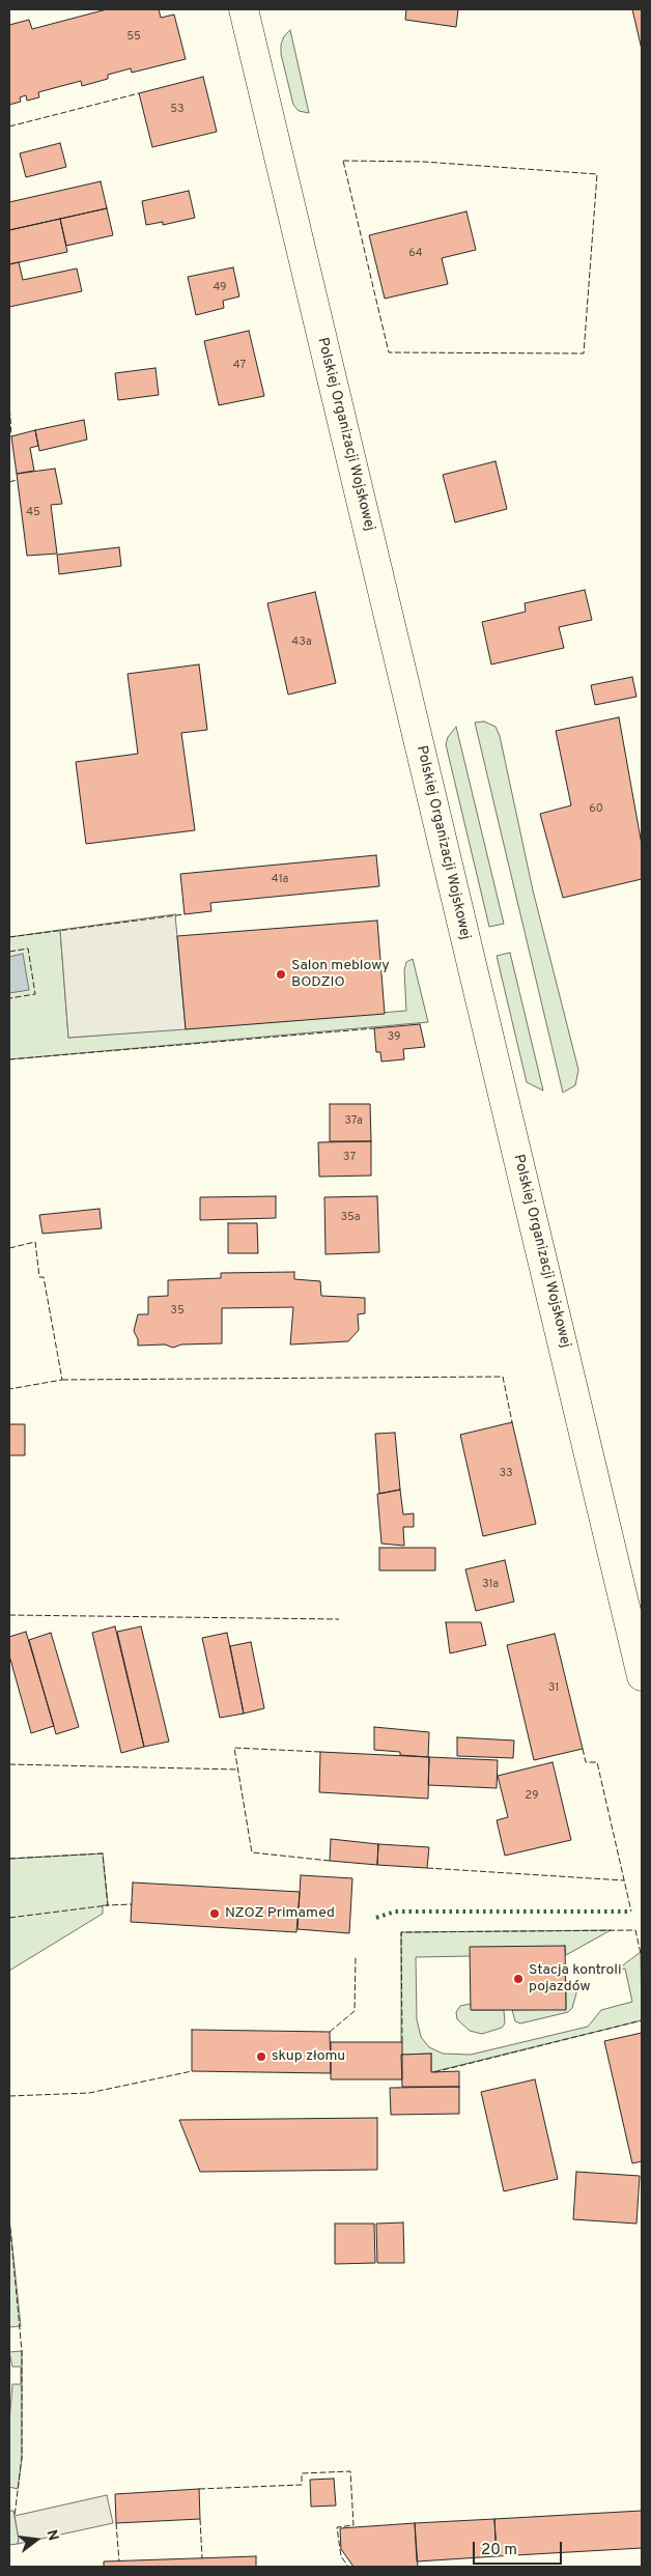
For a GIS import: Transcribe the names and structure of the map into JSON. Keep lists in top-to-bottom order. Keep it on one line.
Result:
{"streets":{"main road":["Polskiej Organizacji Wojskowej"]},"places":["Salon meblowy BODZIO","NZOZ Primamed","Stacja kontroli pojazdów","skup złomu"],"house_numbers":["55","53","64","49","47","45","43a","60","41a","39","37a","37","35a","35","33","31a","31","29"],"scale_bar":"20 m","north":"right"}
